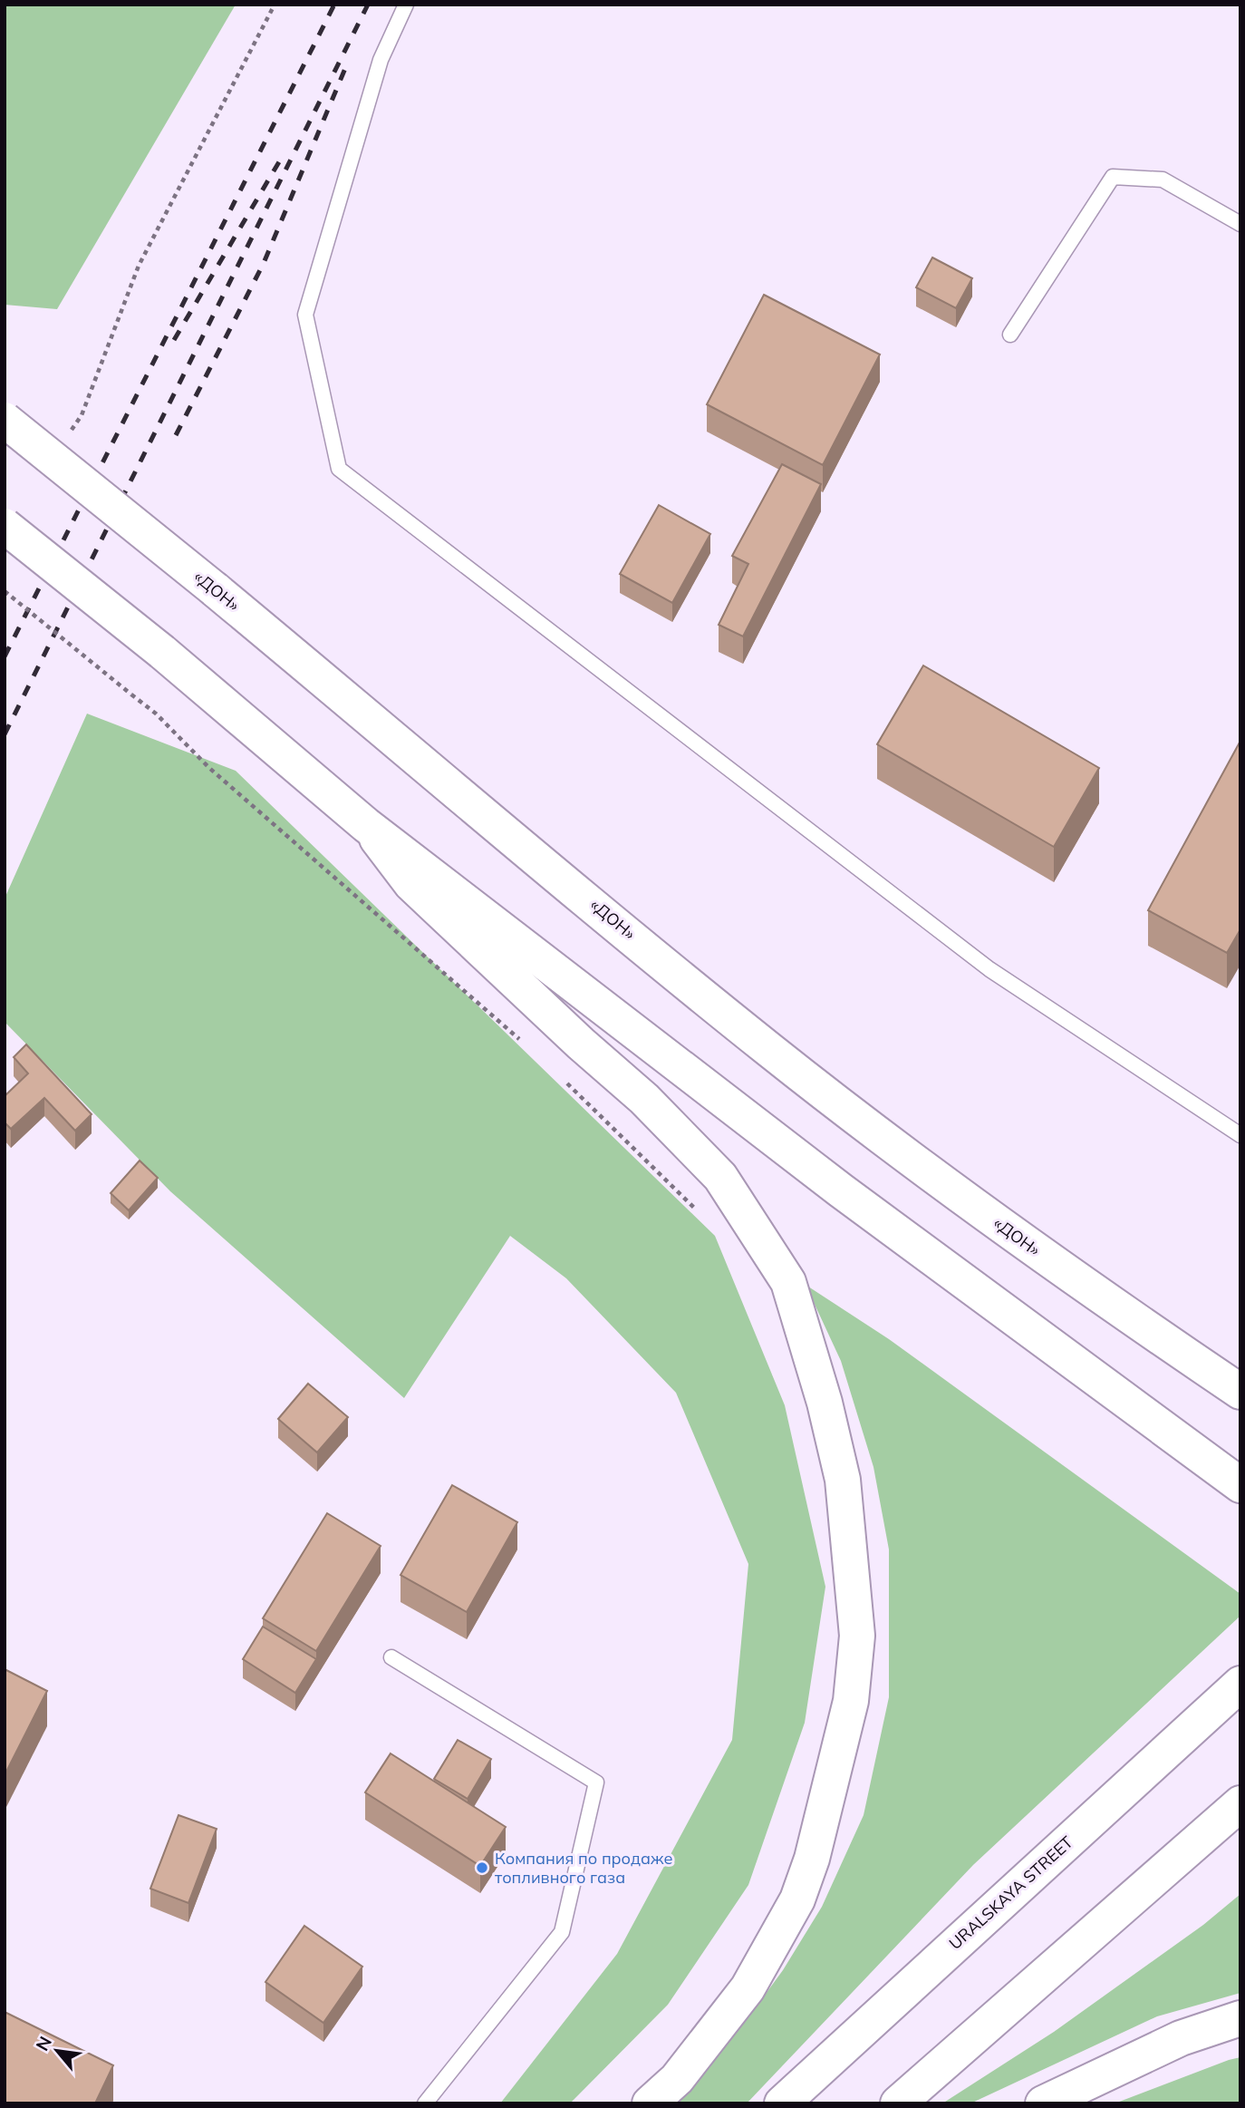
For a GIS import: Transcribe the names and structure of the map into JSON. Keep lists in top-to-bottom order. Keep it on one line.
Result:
{"streets":{"main road":["«ДОН»","URALSKAYA STREET"]},"places":["Компания по продаже топливного газа"],"north":"top left"}
